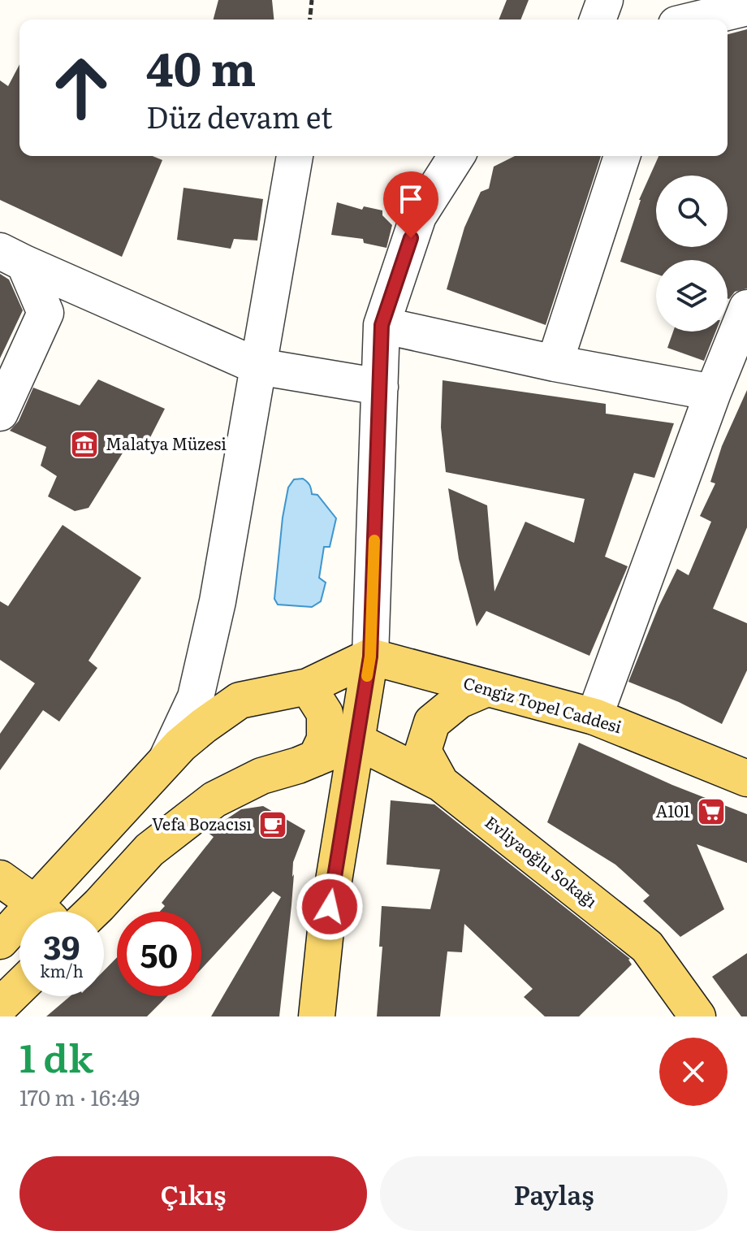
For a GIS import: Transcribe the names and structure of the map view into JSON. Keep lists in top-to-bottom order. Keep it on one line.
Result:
{"streets":{"main road":["Cengiz Topel Caddesi","Evliyaoğlu Sokağı"]},"places":{"museum":["Malatya Müzesi"],"supermarket":["A101"],"cafe":["Vefa Bozacısı"]},"page":{"turn":["40 m","Düz devam et"],"speed":"39 km/h","limit":"50","heading":["1 dk","170 m · 16:49"],"buttons":["Çıkış","Paylaş"]}}
